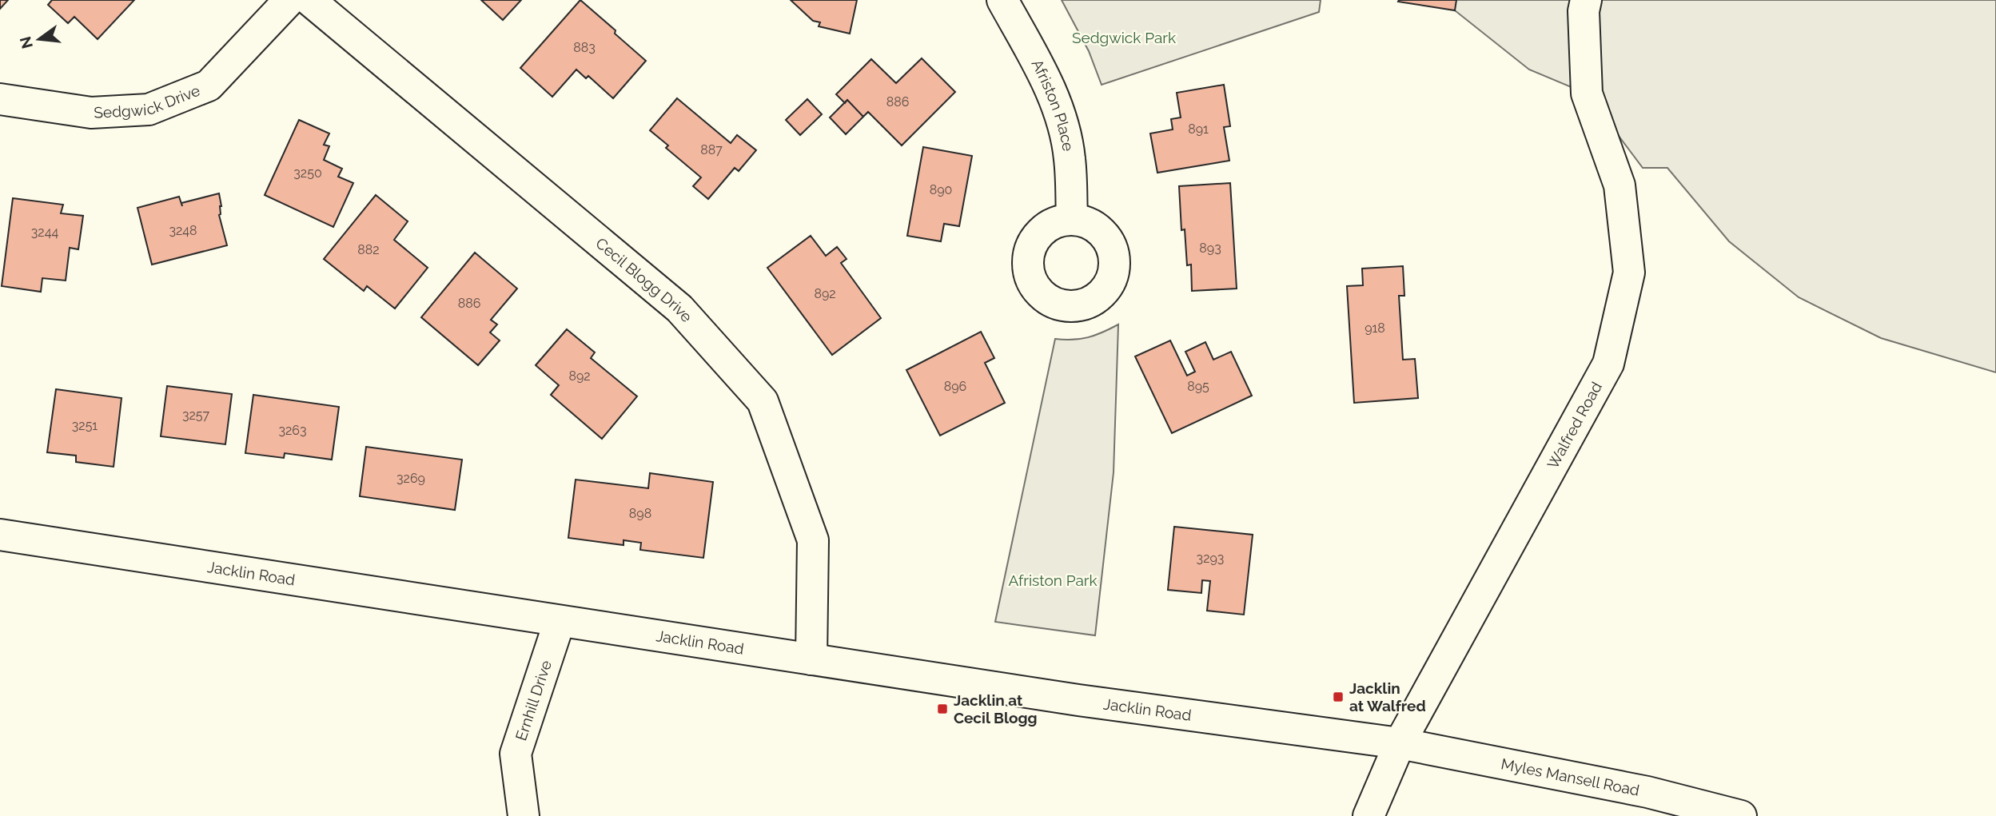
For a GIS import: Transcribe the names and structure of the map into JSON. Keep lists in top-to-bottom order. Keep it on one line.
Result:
{"streets":{"street":["Sedgwick Drive","Afriston Place","Cecil Blogg Drive","Walfred Road","Jacklin Road","Ernhill Drive","Myles Mansell Road"]},"crossings":[["Cecil Blogg Drive","Jacklin Road"],["Walfred Road","Jacklin Road"],["Walfred Road","Myles Mansell Road"],["Jacklin Road","Ernhill Drive"],["Jacklin Road","Myles Mansell Road"]],"parks":["Sedgwick Park","Afriston Park"],"places":{"transit":["Jacklin at Walfred","Jacklin at Cecil Blogg"]},"house_numbers":["883","886","891","887","3250","890","3248","3244","893","882","892","886","918","892","896","895","3257","3251","3263","3269","898","3293"],"north":"left"}
